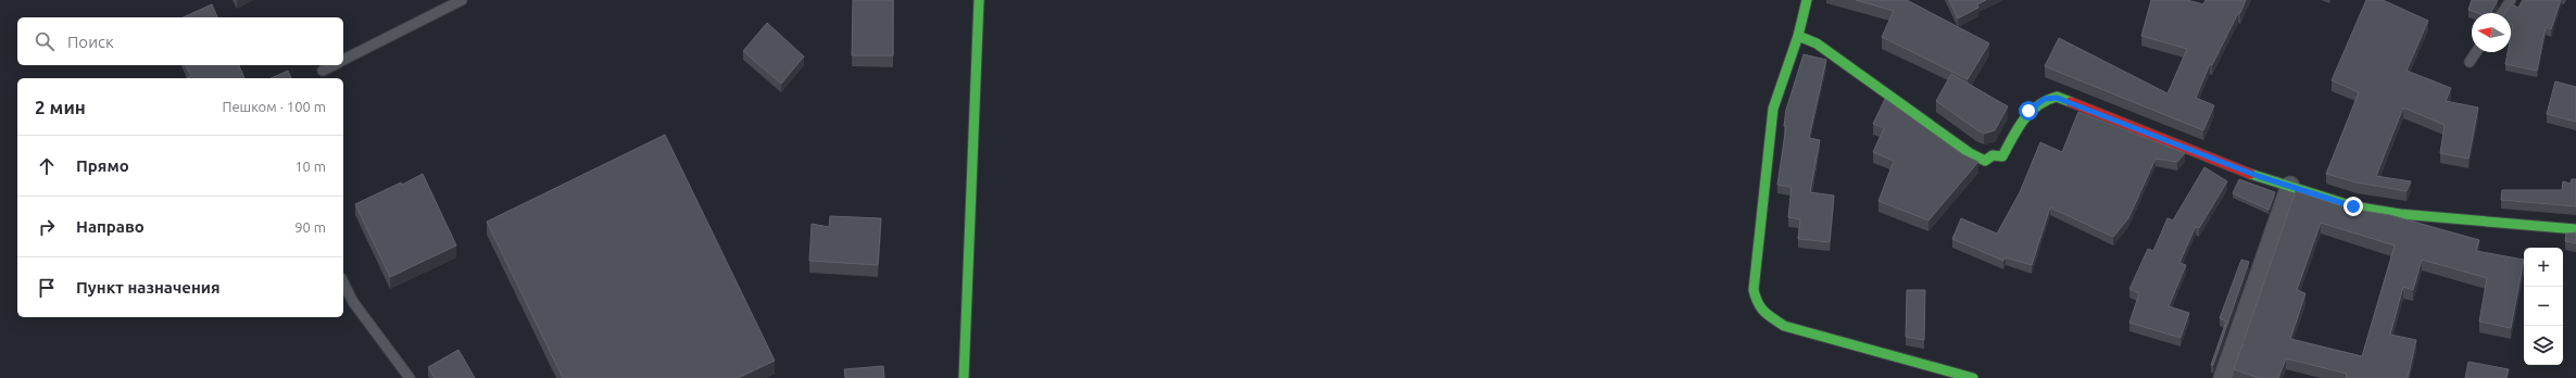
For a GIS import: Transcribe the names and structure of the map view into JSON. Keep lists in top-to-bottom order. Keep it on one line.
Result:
{"north":"left","page":{"search":"Поиск","heading":["2 мин","Пешком · 100 m"],"list":[["Прямо","10 m"],["Направо","90 m"],"Пункт назначения"],"map_buttons":["+","−"]}}
